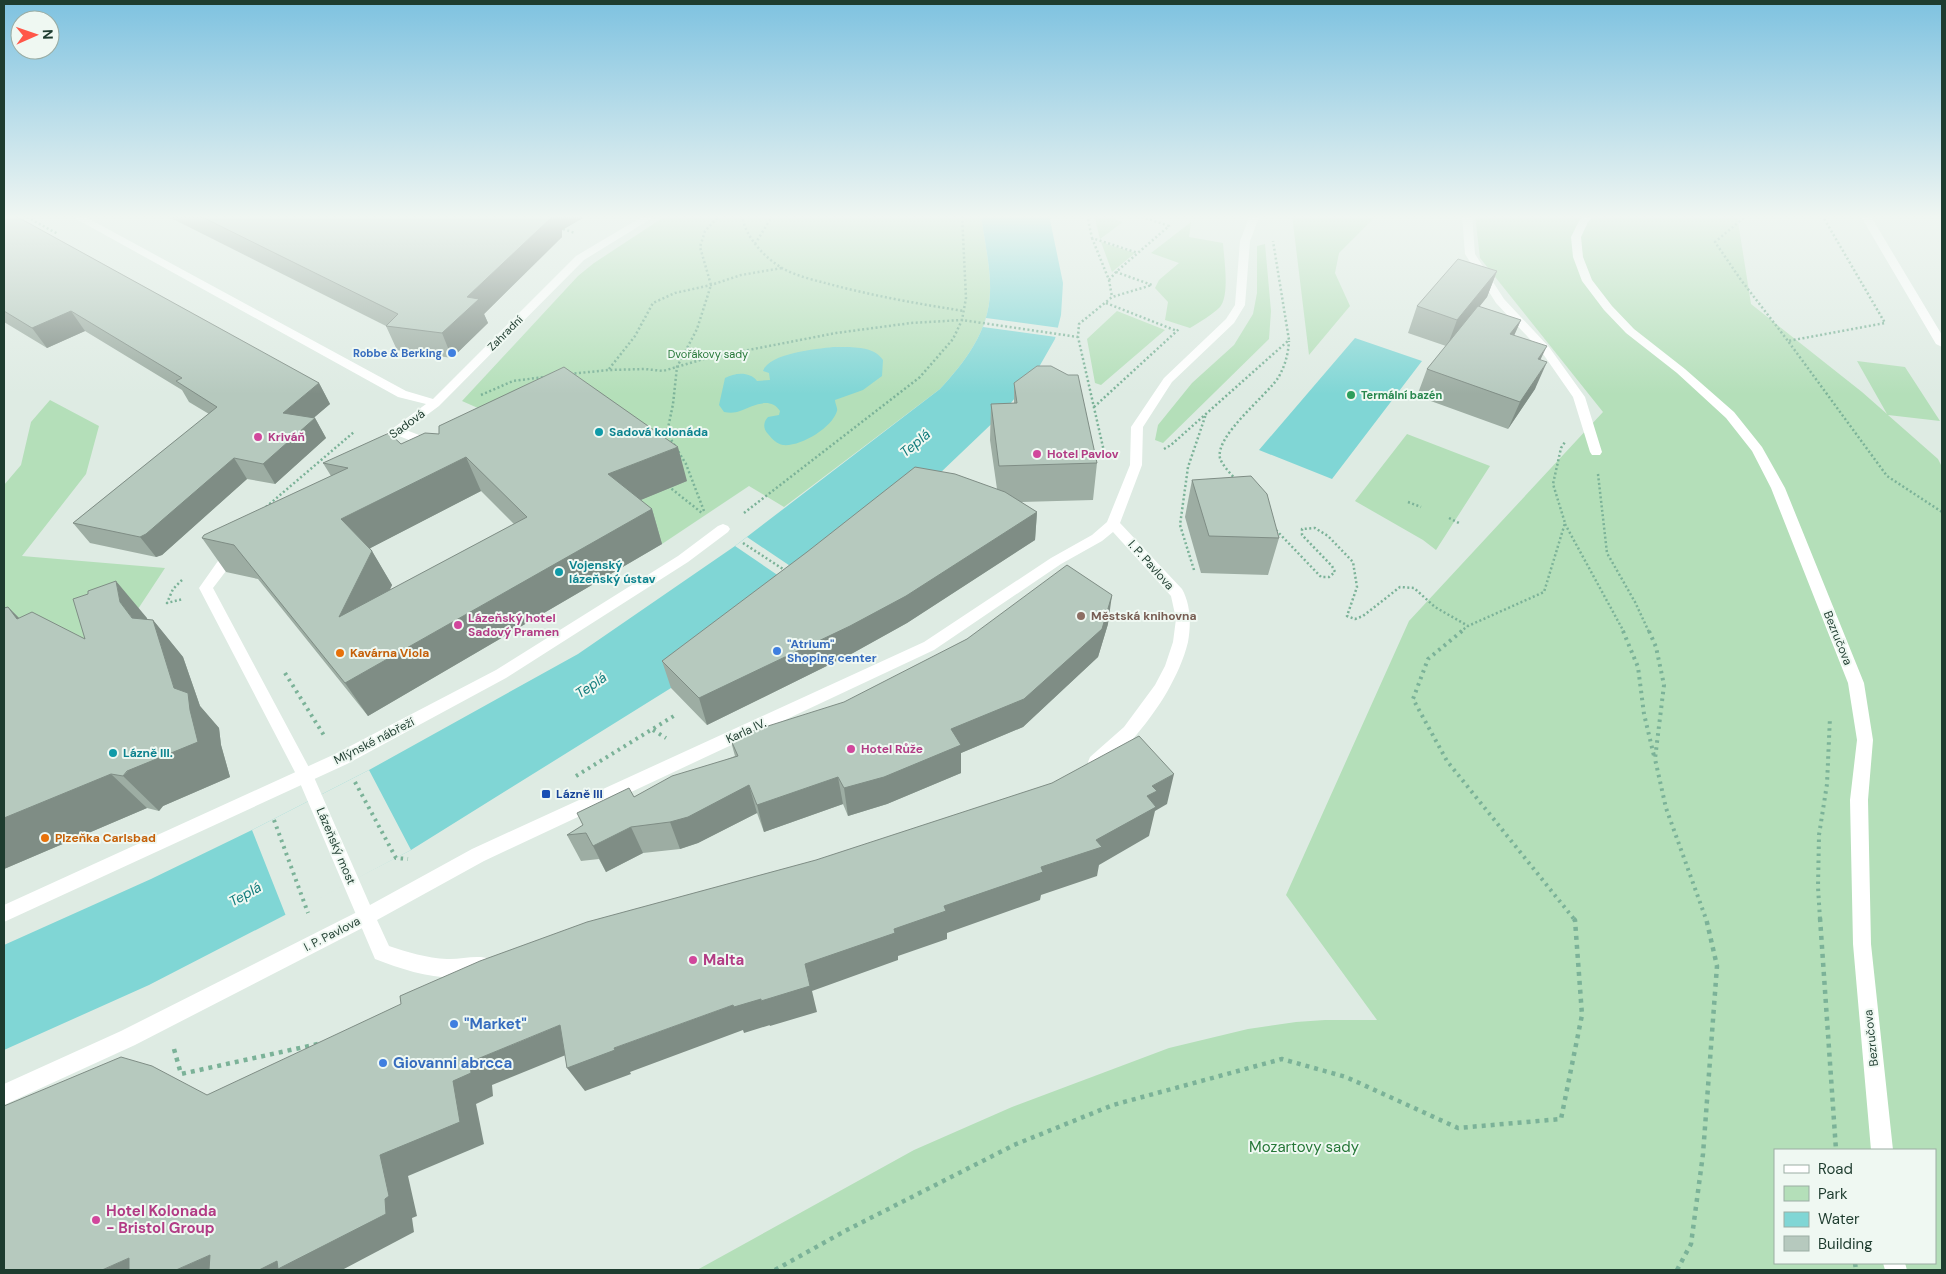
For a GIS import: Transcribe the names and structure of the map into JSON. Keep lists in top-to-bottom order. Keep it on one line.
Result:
{"streets":{"street":["Zahradní","Sadová","I. P. Pavlova","Bezručova","Karla IV.","Mlýnské nábřeží","Lázeňský most"]},"crossings":[["Zahradní","Sadová"],["I. P. Pavlova","Karla IV."],["I. P. Pavlova","Lázeňský most"],["Karla IV.","Lázeňský most"],["Mlýnské nábřeží","Lázeňský most"]],"water":["Teplá"],"parks":["Dvořákovy sady","Mozartovy sady"],"places":{"other":["Robbe & Berking","Termální bazén","Sadová kolonáda","Kriváň","Hotel Pavlov","Vojenský lázeňský ústav","Městská knihovna","Lázeňský hotel Sadový Pramen","\"Atrium\" Shoping center","Kavárna Viola","Hotel Růže","Lázně III.","Plzeňka Carlsbad","Malta","\"Market\"","Giovanni abrcca","Hotel Kolonada - Bristol Group"],"transit":["Lázně III"]},"legend":["Road","Park","Water","Building"],"north":"right"}
